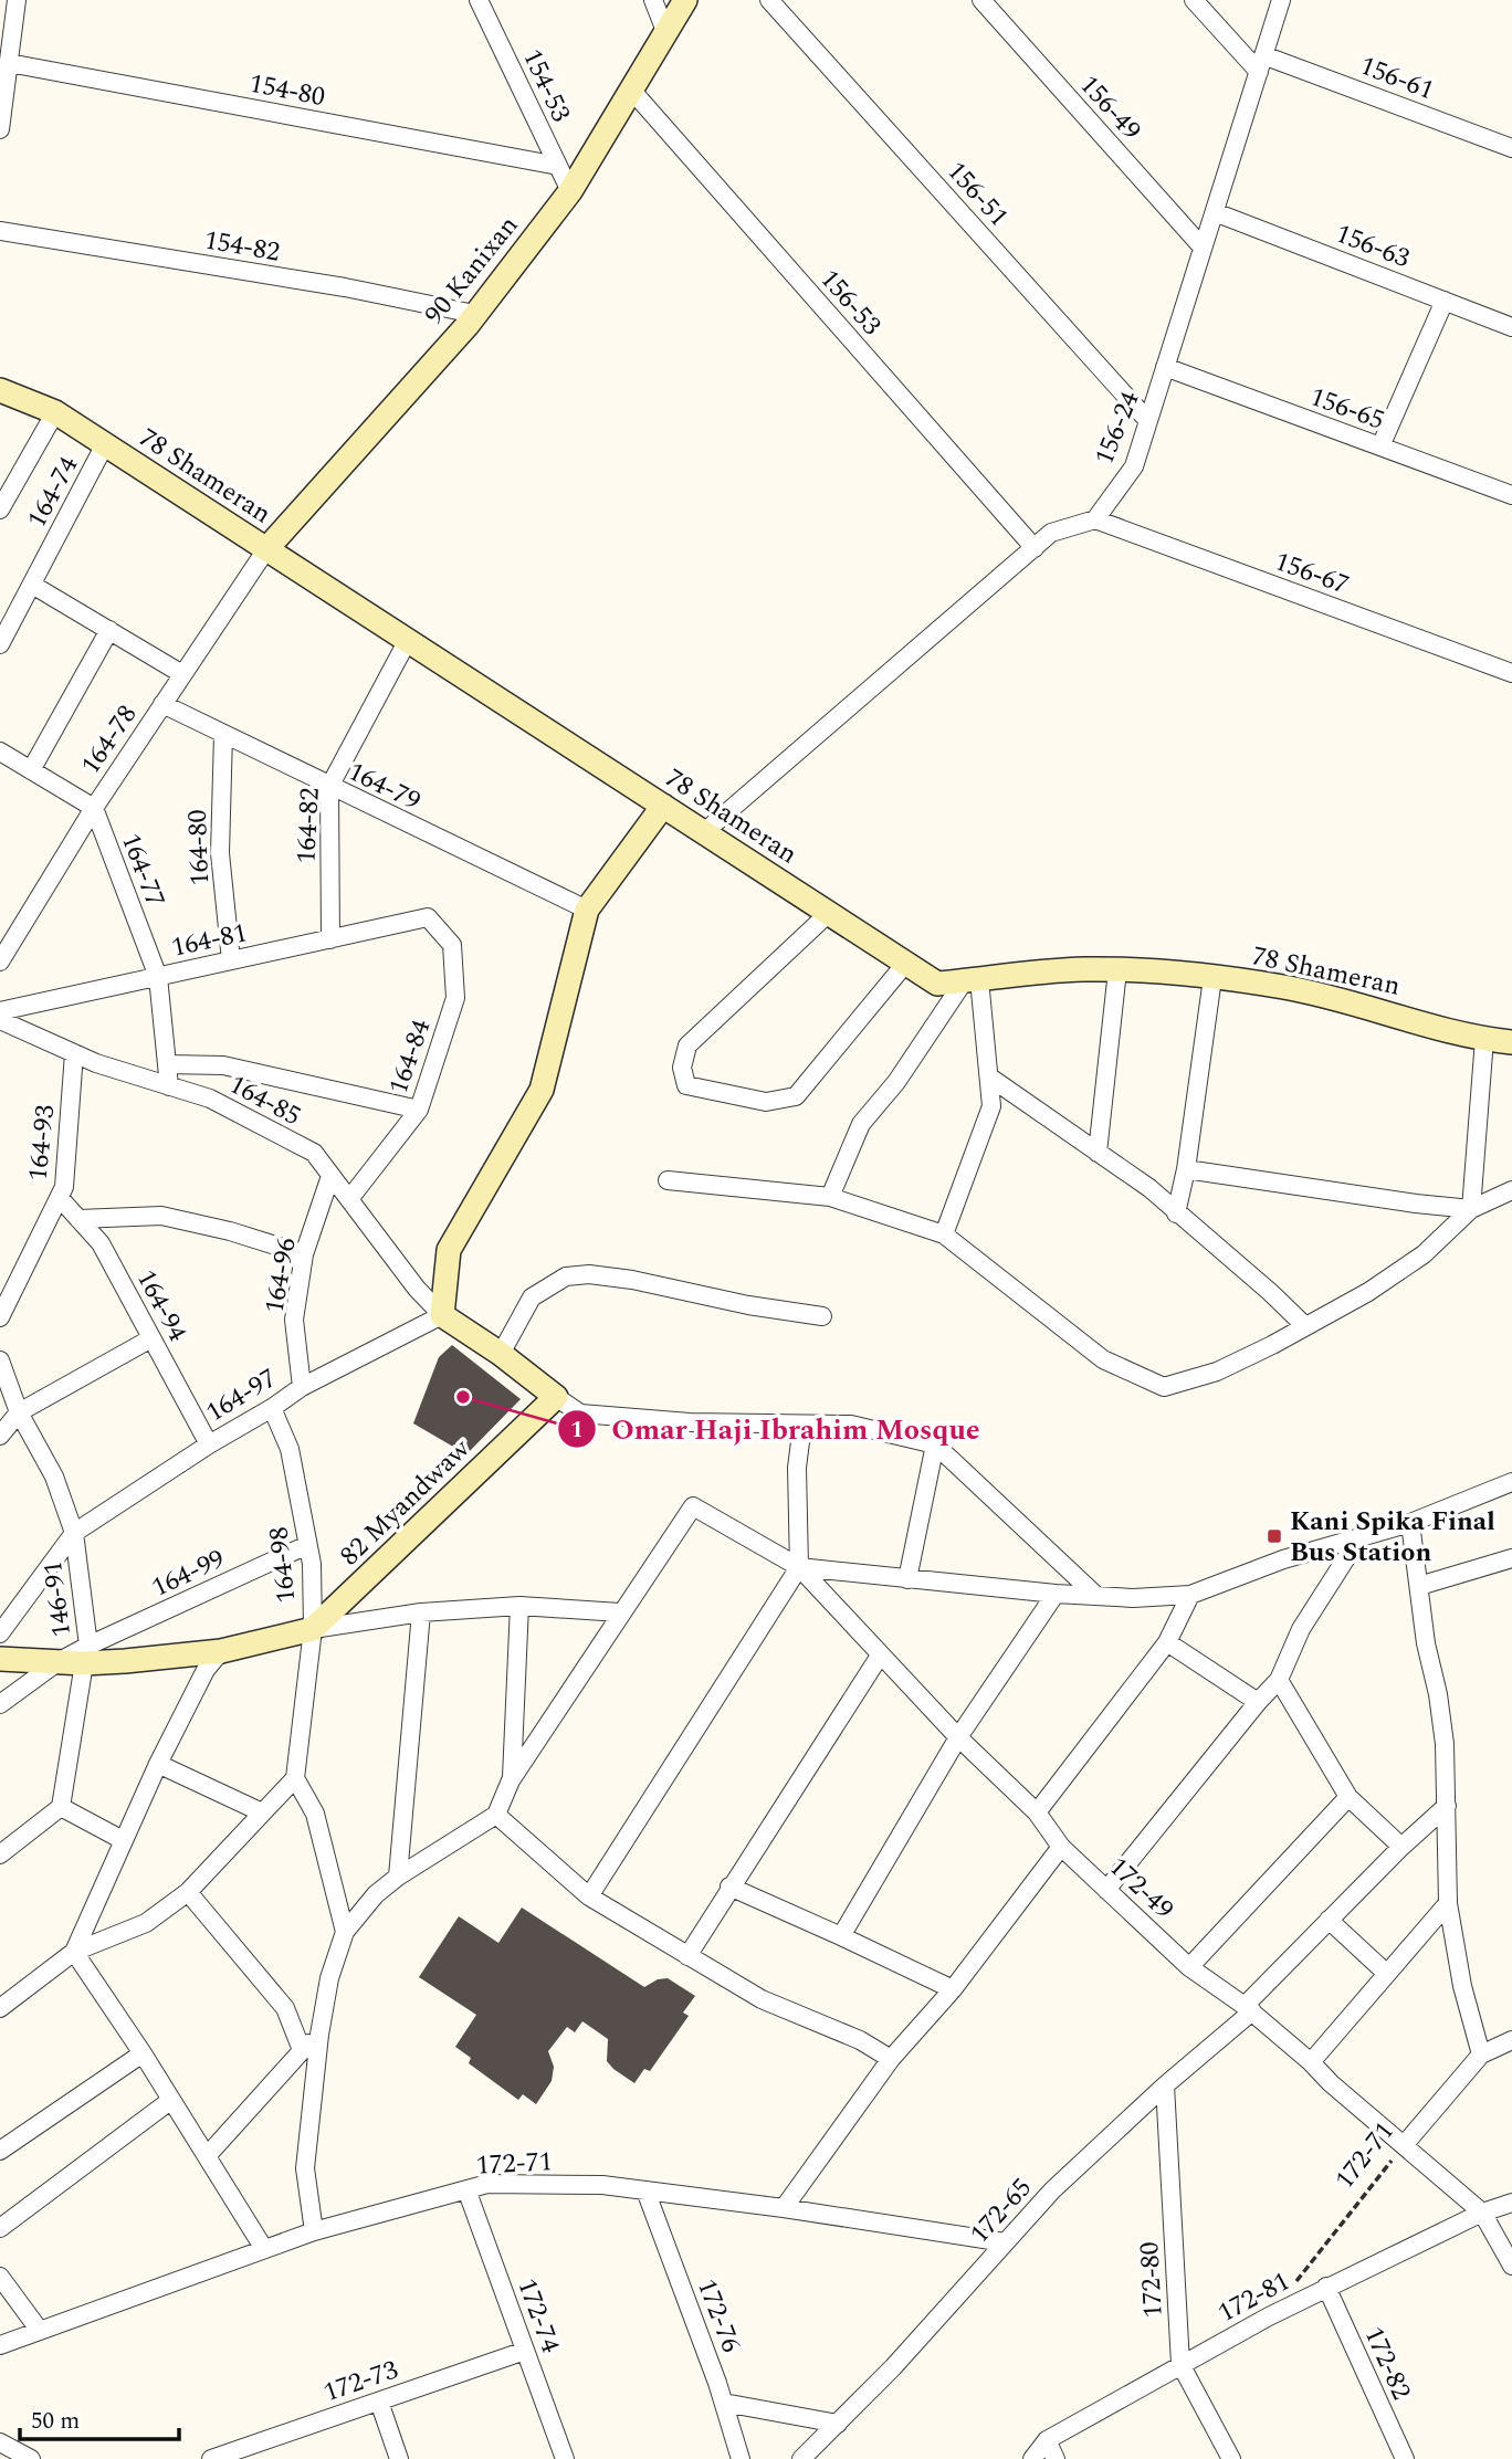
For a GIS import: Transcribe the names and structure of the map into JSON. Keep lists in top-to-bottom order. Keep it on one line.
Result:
{"streets":{"street":["156-61","154-53","154-80","156-49","156-51","154-82","156-63","90 Kanixan","156-53","156-65","156-24","78 Shameran","164-74","156-67","164-78","164-79","164-82","164-80","164-77","164-81","164-84","164-85","164-93","164-96","164-94","164-97","82 Myandwaw","164-98","164-99","146-91","172-49","172-71","172-65","172-80","172-81","172-74","172-76","172-82","172-73"]},"crossings":[["156-61","156-24"],["154-53","154-80"],["154-53","90 Kanixan"],["156-49","156-24"],["156-51","156-24"],["154-82","90 Kanixan"],["156-63","156-24"],["90 Kanixan","156-53"],["90 Kanixan","78 Shameran"],["90 Kanixan","164-78"],["156-65","156-24"],["156-24","156-67"],["78 Shameran","164-74"],["78 Shameran","164-78"],["78 Shameran","164-82"],["164-78","164-79"],["164-78","164-77"],["164-79","164-82"],["164-79","164-80"],["164-82","164-81"],["164-80","164-81"],["164-77","164-81"],["164-77","164-85"],["164-81","164-84"],["164-81","164-85"],["164-84","164-85"],["164-85","164-93"],["164-85","164-96"],["164-85","164-97"],["164-93","164-94"],["164-96","164-97"],["164-94","164-97"],["164-97","164-98"],["164-97","146-91"],["82 Myandwaw","164-98"],["164-98","164-99"],["164-99","146-91"],["172-49","172-71"],["172-49","172-65"],["172-49","172-81"],["172-71","172-65"],["172-71","172-74"],["172-71","172-76"],["172-65","172-80"],["172-80","172-81"],["172-81","172-82"],["172-74","172-73"]],"places":{"other":["Omar Haji Ibrahim Mosque"],"transit":["Kani Spika Final Bus Station"]},"scale_bar":"50 m"}
